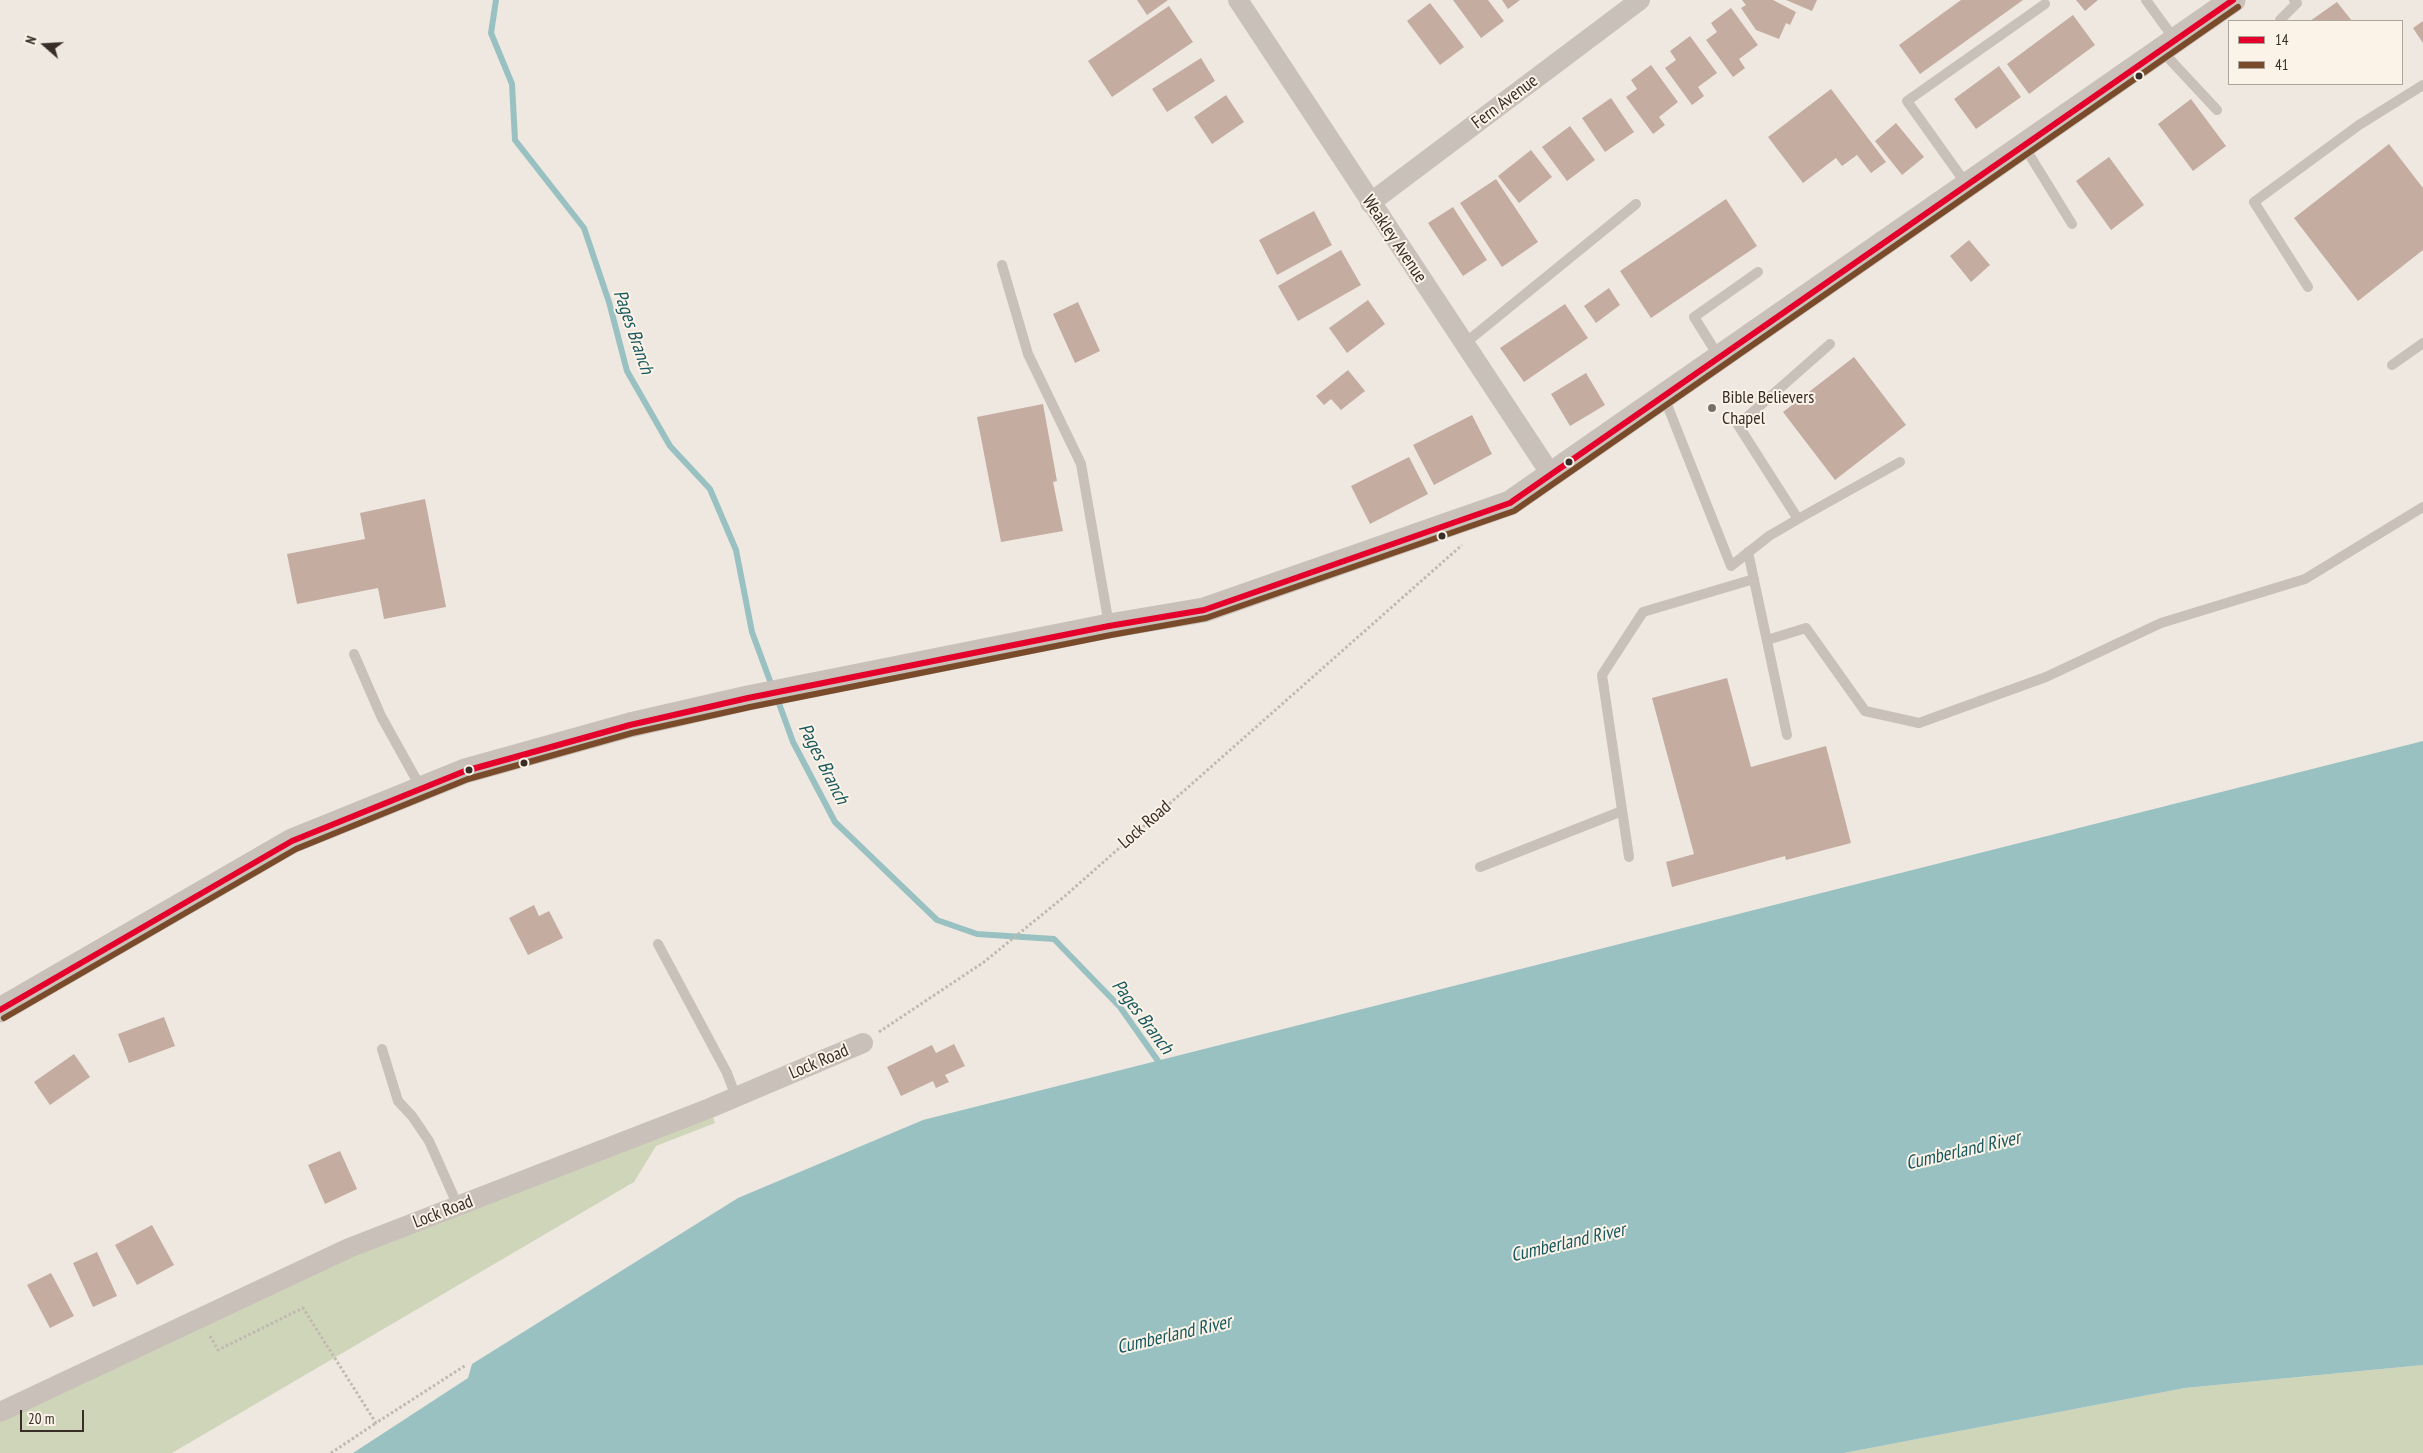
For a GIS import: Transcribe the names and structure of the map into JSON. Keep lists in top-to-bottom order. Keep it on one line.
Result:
{"streets":{"street":["Fern Avenue","Weakley Avenue","Lock Road"]},"crossings":[["Fern Avenue","Weakley Avenue"]],"water":["Pages Branch","Cumberland River"],"places":["Bible Believers Chapel"],"lines":["transit line 14","transit line 41"],"legend":["14","41"],"scale_bar":"20 m","north":"left"}
